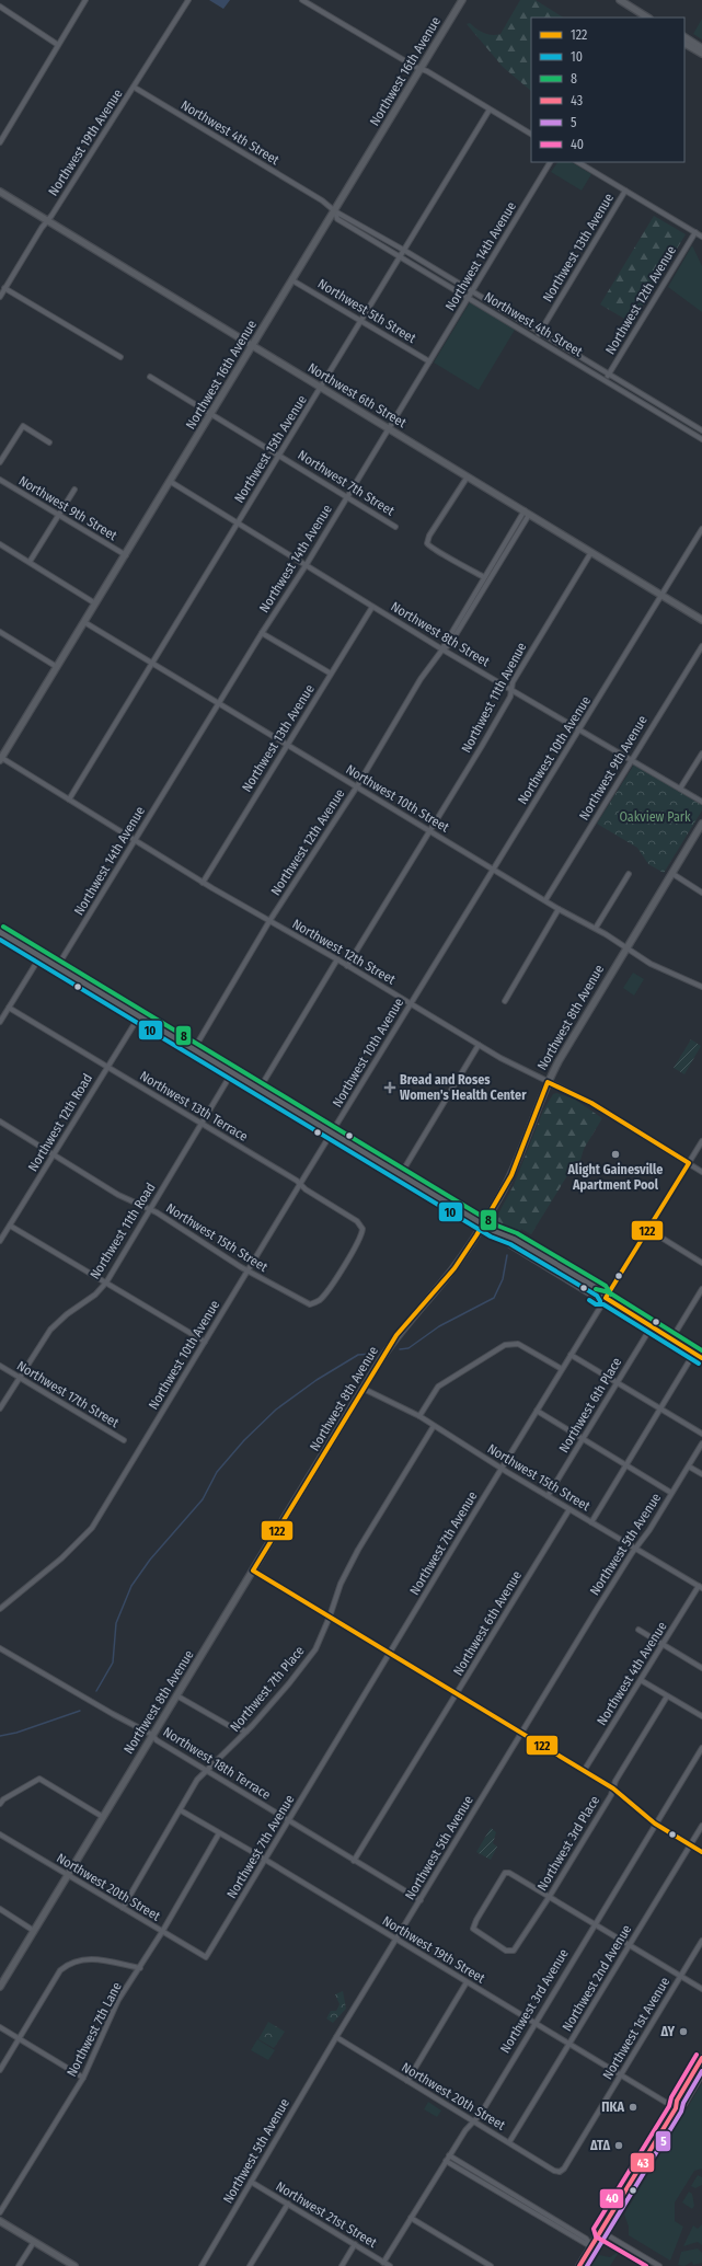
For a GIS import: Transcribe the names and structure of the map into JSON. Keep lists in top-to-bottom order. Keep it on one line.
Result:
{"streets":{"street":["Northwest 16th Avenue","Northwest 4th Street","Northwest 19th Avenue","Northwest 13th Avenue","Northwest 14th Avenue","Northwest 12th Avenue","Northwest 5th Street","Northwest 6th Street","Northwest 15th Avenue","Northwest 7th Street","Northwest 9th Street","Northwest 8th Street","Northwest 11th Avenue","Northwest 10th Avenue","Northwest 9th Avenue","Northwest 10th Street","Northwest 12th Street","Northwest 8th Avenue","Northwest 13th Terrace","Northwest 12th Road","Northwest 11th Road","Northwest 15th Street","Northwest 17th Street","Northwest 6th Place","Northwest 7th Avenue","Northwest 5th Avenue","Northwest 6th Avenue","Northwest 4th Avenue","Northwest 7th Place","Northwest 18th Terrace","Northwest 3rd Place","Northwest 20th Street","Northwest 19th Street","Northwest 2nd Avenue","Northwest 3rd Avenue","Northwest 1st Avenue","Northwest 7th Lane","Northwest 21st Street"]},"crossings":[["Northwest 16th Avenue","Northwest 4th Street"],["Northwest 16th Avenue","Northwest 5th Street"],["Northwest 16th Avenue","Northwest 6th Street"],["Northwest 16th Avenue","Northwest 7th Street"],["Northwest 16th Avenue","Northwest 9th Street"],["Northwest 16th Avenue","Northwest 8th Street"],["Northwest 16th Avenue","Northwest 10th Street"],["Northwest 16th Avenue","Northwest 12th Street"],["Northwest 4th Street","Northwest 19th Avenue"],["Northwest 4th Street","Northwest 13th Avenue"],["Northwest 4th Street","Northwest 14th Avenue"],["Northwest 4th Street","Northwest 12th Avenue"],["Northwest 4th Street","Northwest 15th Avenue"],["Northwest 19th Avenue","Northwest 6th Street"],["Northwest 13th Avenue","Northwest 8th Street"],["Northwest 13th Avenue","Northwest 10th Street"],["Northwest 13th Avenue","Northwest 12th Street"],["Northwest 14th Avenue","Northwest 5th Street"],["Northwest 14th Avenue","Northwest 6th Street"],["Northwest 14th Avenue","Northwest 7th Street"],["Northwest 14th Avenue","Northwest 8th Street"],["Northwest 14th Avenue","Northwest 10th Street"],["Northwest 14th Avenue","Northwest 12th Street"],["Northwest 12th Avenue","Northwest 6th Street"],["Northwest 12th Avenue","Northwest 8th Street"],["Northwest 12th Avenue","Northwest 10th Street"],["Northwest 12th Avenue","Northwest 12th Street"],["Northwest 5th Street","Northwest 15th Avenue"],["Northwest 6th Street","Northwest 15th Avenue"],["Northwest 6th Street","Northwest 11th Avenue"],["Northwest 6th Street","Northwest 10th Avenue"],["Northwest 15th Avenue","Northwest 7th Street"],["Northwest 15th Avenue","Northwest 8th Street"],["Northwest 15th Avenue","Northwest 10th Street"],["Northwest 15th Avenue","Northwest 12th Street"],["Northwest 8th Street","Northwest 11th Avenue"],["Northwest 8th Street","Northwest 10th Avenue"],["Northwest 8th Street","Northwest 9th Avenue"],["Northwest 11th Avenue","Northwest 10th Street"],["Northwest 11th Avenue","Northwest 12th Street"],["Northwest 10th Avenue","Northwest 10th Street"],["Northwest 10th Avenue","Northwest 12th Street"],["Northwest 10th Avenue","Northwest 13th Terrace"],["Northwest 10th Avenue","Northwest 15th Street"],["Northwest 9th Avenue","Northwest 10th Street"],["Northwest 10th Street","Northwest 8th Avenue"],["Northwest 12th Street","Northwest 8th Avenue"],["Northwest 12th Street","Northwest 7th Avenue"],["Northwest 8th Avenue","Northwest 15th Street"],["Northwest 8th Avenue","Northwest 18th Terrace"],["Northwest 8th Avenue","Northwest 20th Street"],["Northwest 13th Terrace","Northwest 12th Road"],["Northwest 13th Terrace","Northwest 11th Road"],["Northwest 13th Terrace","Northwest 15th Street"],["Northwest 12th Road","Northwest 15th Street"],["Northwest 11th Road","Northwest 15th Street"],["Northwest 11th Road","Northwest 17th Street"],["Northwest 15th Street","Northwest 6th Place"],["Northwest 15th Street","Northwest 7th Avenue"],["Northwest 15th Street","Northwest 5th Avenue"],["Northwest 15th Street","Northwest 6th Avenue"],["Northwest 15th Street","Northwest 4th Avenue"],["Northwest 15th Street","Northwest 7th Place"],["Northwest 7th Avenue","Northwest 18th Terrace"],["Northwest 7th Avenue","Northwest 20th Street"],["Northwest 7th Avenue","Northwest 19th Street"],["Northwest 5th Avenue","Northwest 18th Terrace"],["Northwest 5th Avenue","Northwest 20th Street"],["Northwest 5th Avenue","Northwest 19th Street"],["Northwest 5th Avenue","Northwest 21st Street"],["Northwest 6th Avenue","Northwest 18th Terrace"],["Northwest 7th Place","Northwest 18th Terrace"],["Northwest 7th Place","Northwest 20th Street"],["Northwest 7th Place","Northwest 19th Street"],["Northwest 20th Street","Northwest 2nd Avenue"],["Northwest 20th Street","Northwest 3rd Avenue"],["Northwest 20th Street","Northwest 1st Avenue"],["Northwest 20th Street","Northwest 7th Lane"],["Northwest 19th Street","Northwest 2nd Avenue"],["Northwest 19th Street","Northwest 3rd Avenue"],["Northwest 19th Street","Northwest 1st Avenue"],["Northwest 19th Street","Northwest 7th Lane"],["Northwest 3rd Avenue","Northwest 21st Street"]],"parks":["Oakview Park"],"places":{"health":["Bread and Roses Women's Health Center"],"other":["Alight Gainesville Apartment Pool","ΔΥ","ΠΚΑ","ΔΤΔ"]},"lines":["transit line 8","transit line 10","transit line 122","transit line 40","transit line 43","transit line 5"],"legend":["122","10","8","43","5","40"]}
